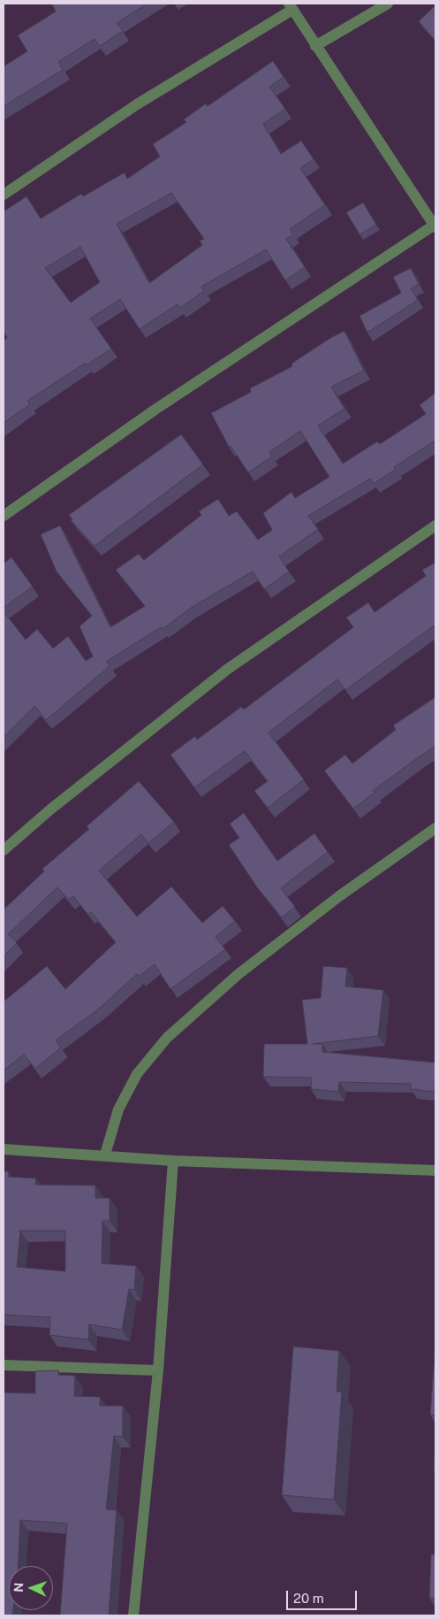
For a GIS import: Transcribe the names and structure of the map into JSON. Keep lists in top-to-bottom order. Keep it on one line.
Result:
{"scale_bar":"20 m","north":"left"}
